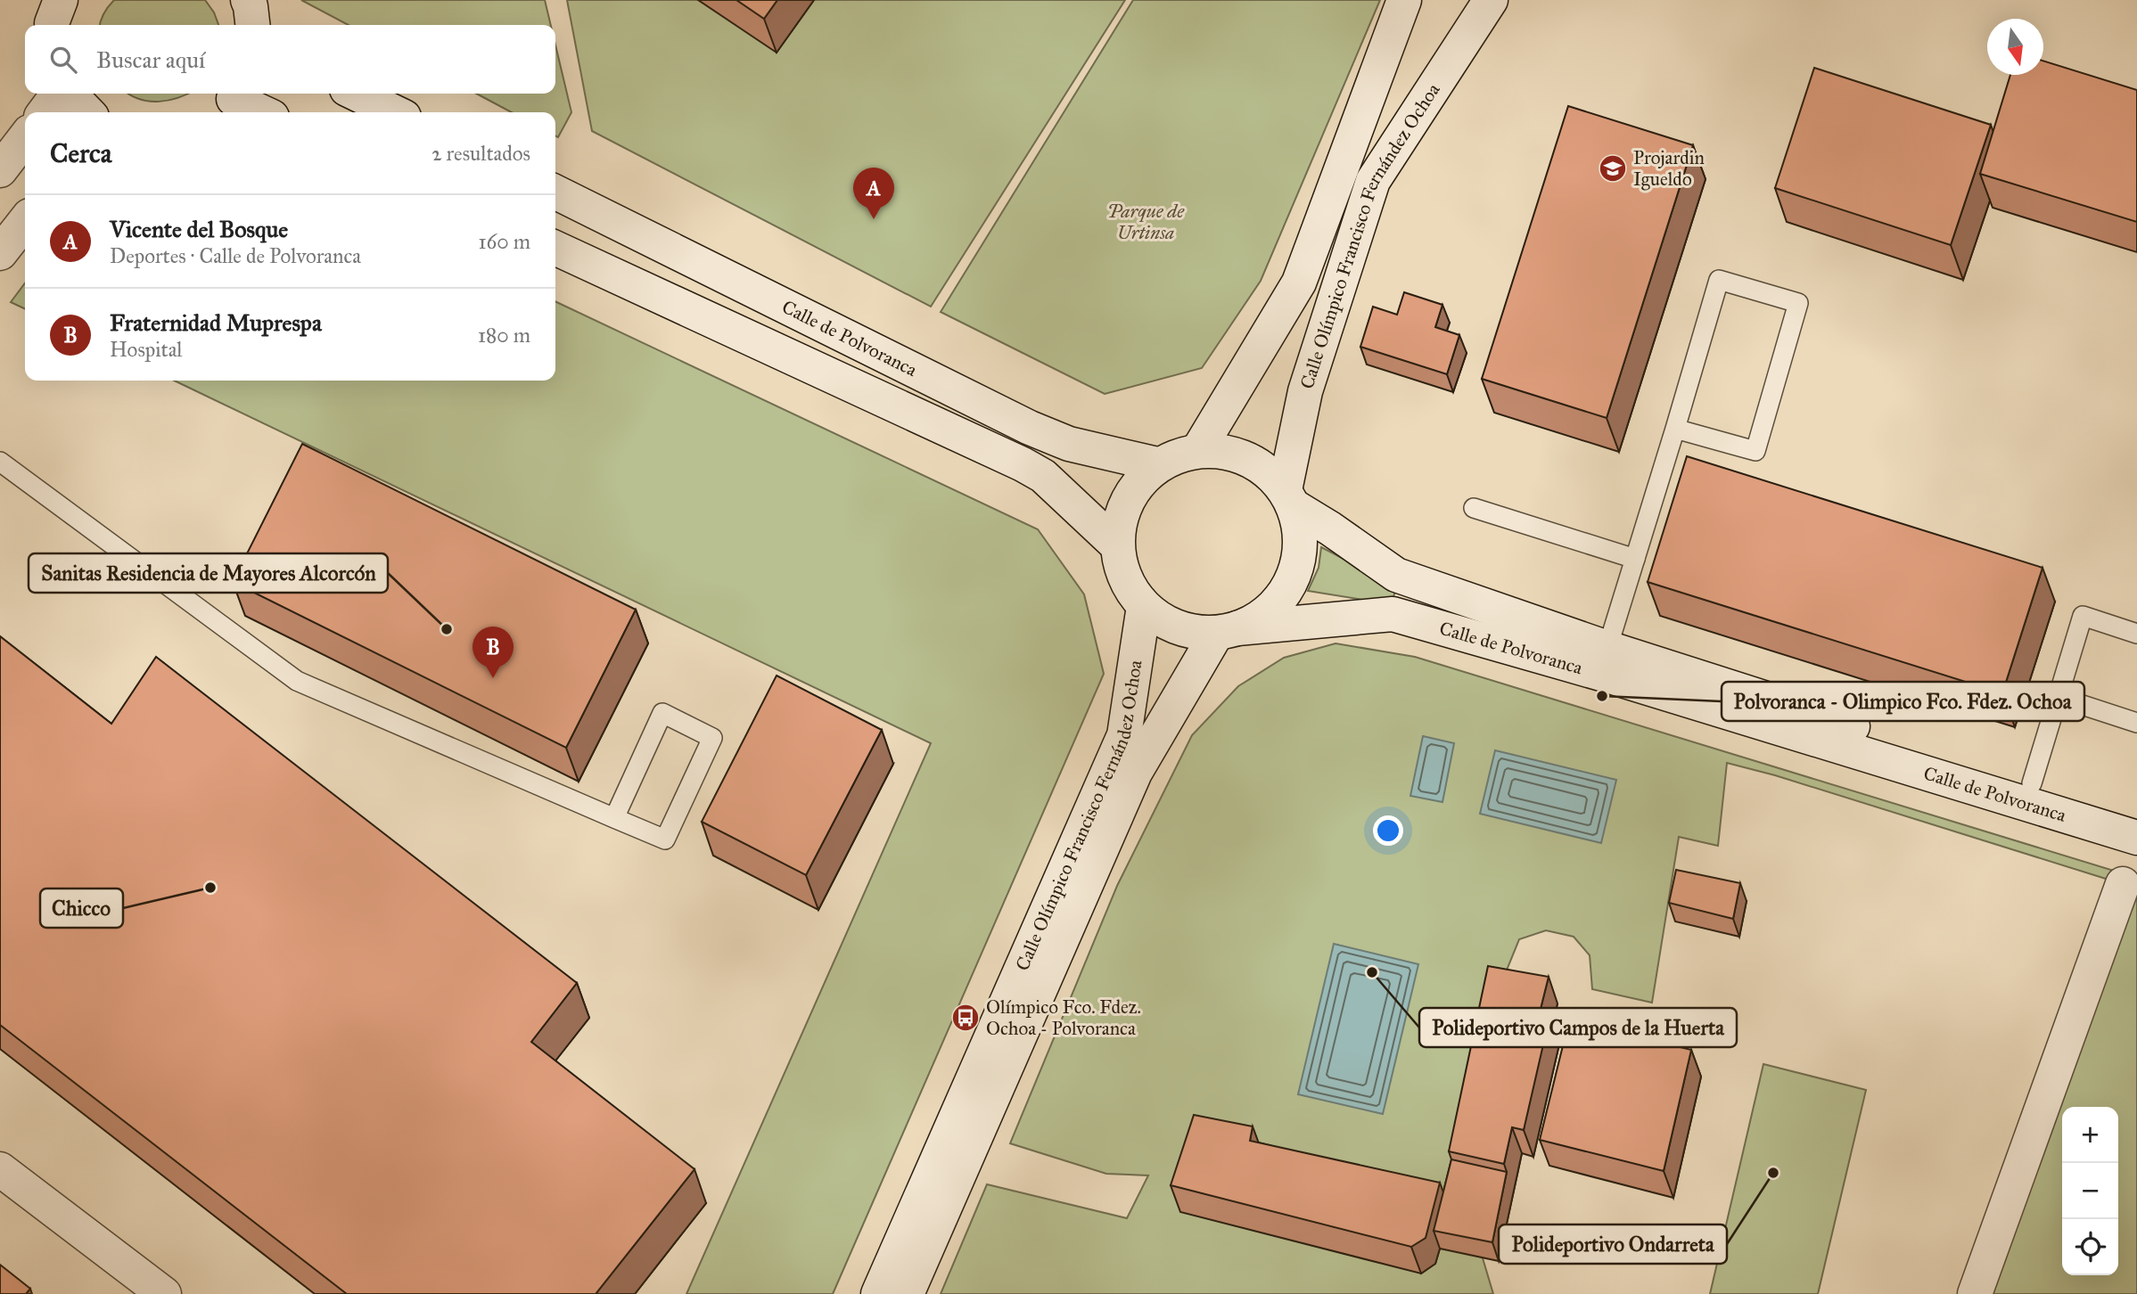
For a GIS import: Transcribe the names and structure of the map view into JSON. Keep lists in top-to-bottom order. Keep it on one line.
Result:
{"streets":{"street":["Calle Olímpico Francisco Fernández Ochoa","Calle de Polvoranca"]},"crossings":[["Calle Olímpico Francisco Fernández Ochoa","Calle de Polvoranca"]],"parks":["Parque de Urtinsa"],"places":{"school or university":["Projardin Igueldo"],"other":["Sanitas Residencia de Mayores Alcorcón","Polvoranca - Olimpico Fco. Fdez. Ochoa","Chicco","Polideportivo Campos de la Huerta","Polideportivo Ondarreta"],"bus stop":["Olímpico Fco. Fdez. Ochoa - Polvoranca"]},"north":"bottom","page":{"search":"Buscar aquí","heading":["Cerca","2 resultados"],"pins":["A","B"],"list":[{"mark":"A","name":"Vicente del Bosque","note":"Deportes · Calle de Polvoranca","value":"160 m"},{"mark":"B","name":"Fraternidad Muprespa","note":"Hospital","value":"180 m"}],"map_buttons":["+","−"]}}
